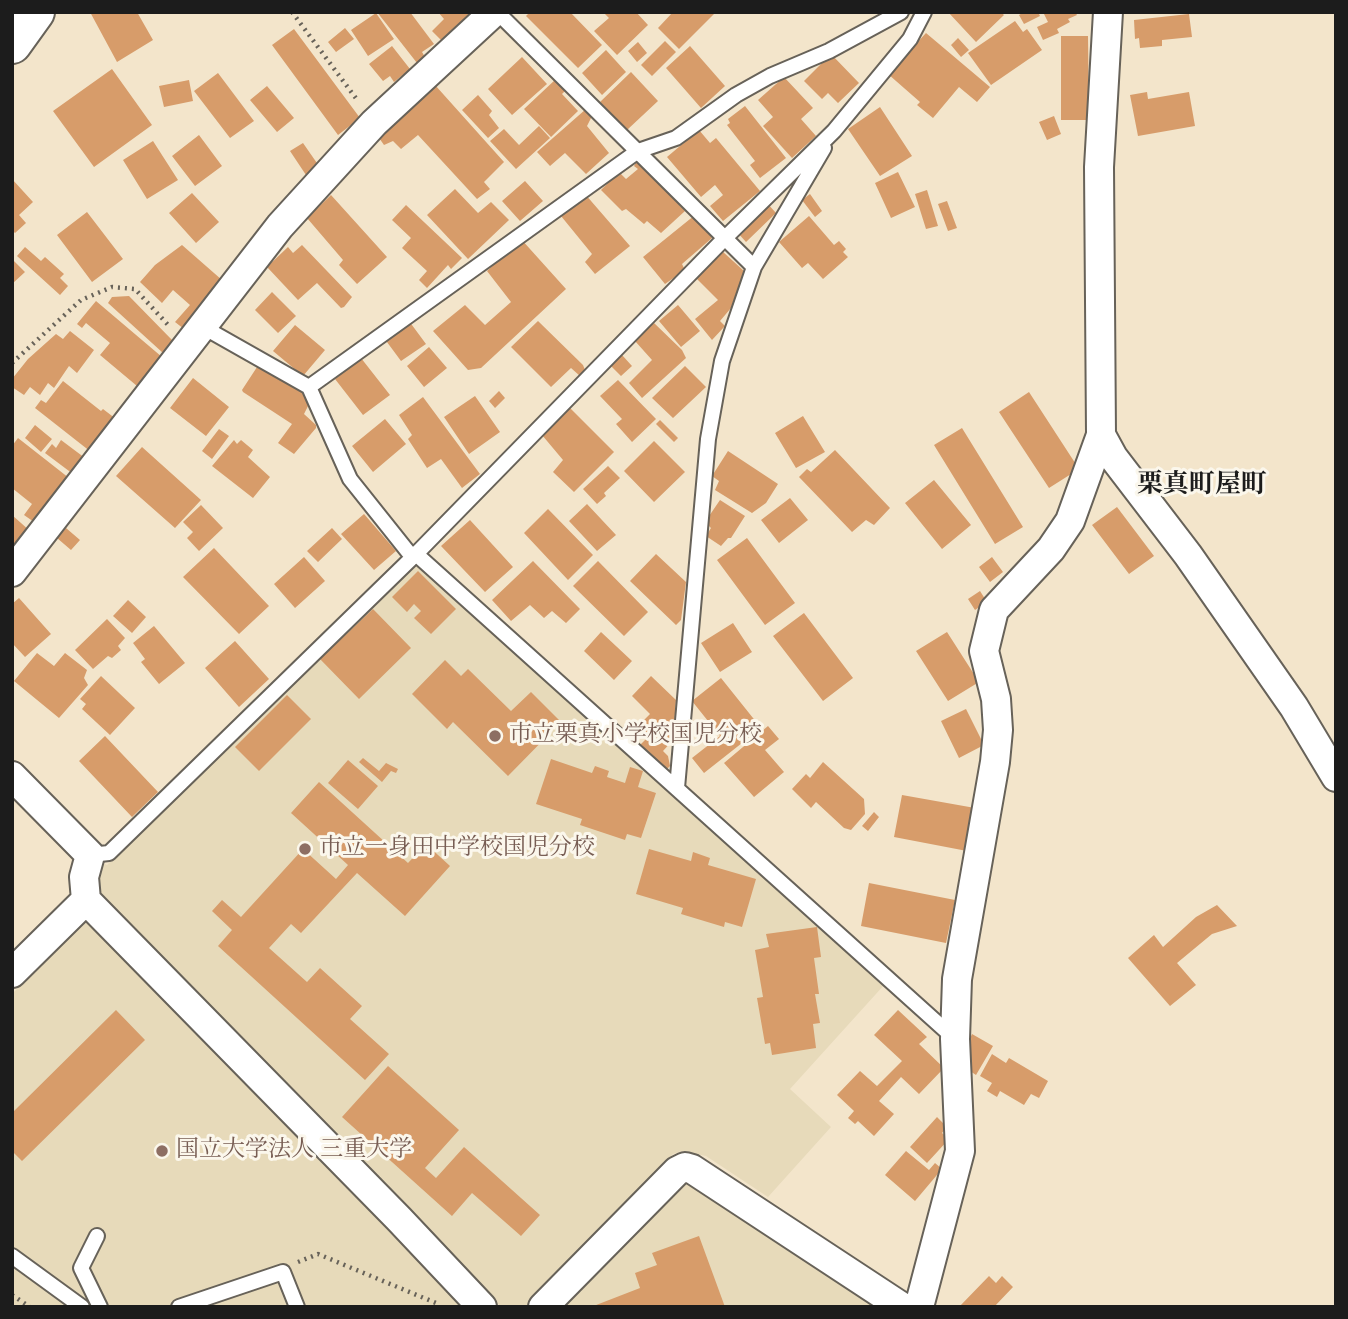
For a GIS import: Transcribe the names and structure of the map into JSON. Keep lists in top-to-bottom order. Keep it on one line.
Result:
{"districts":["栗真町屋町"],"places":["市立栗真小学校国児分校","市立一身田中学校国児分校","国立大学法人 三重大学"]}
